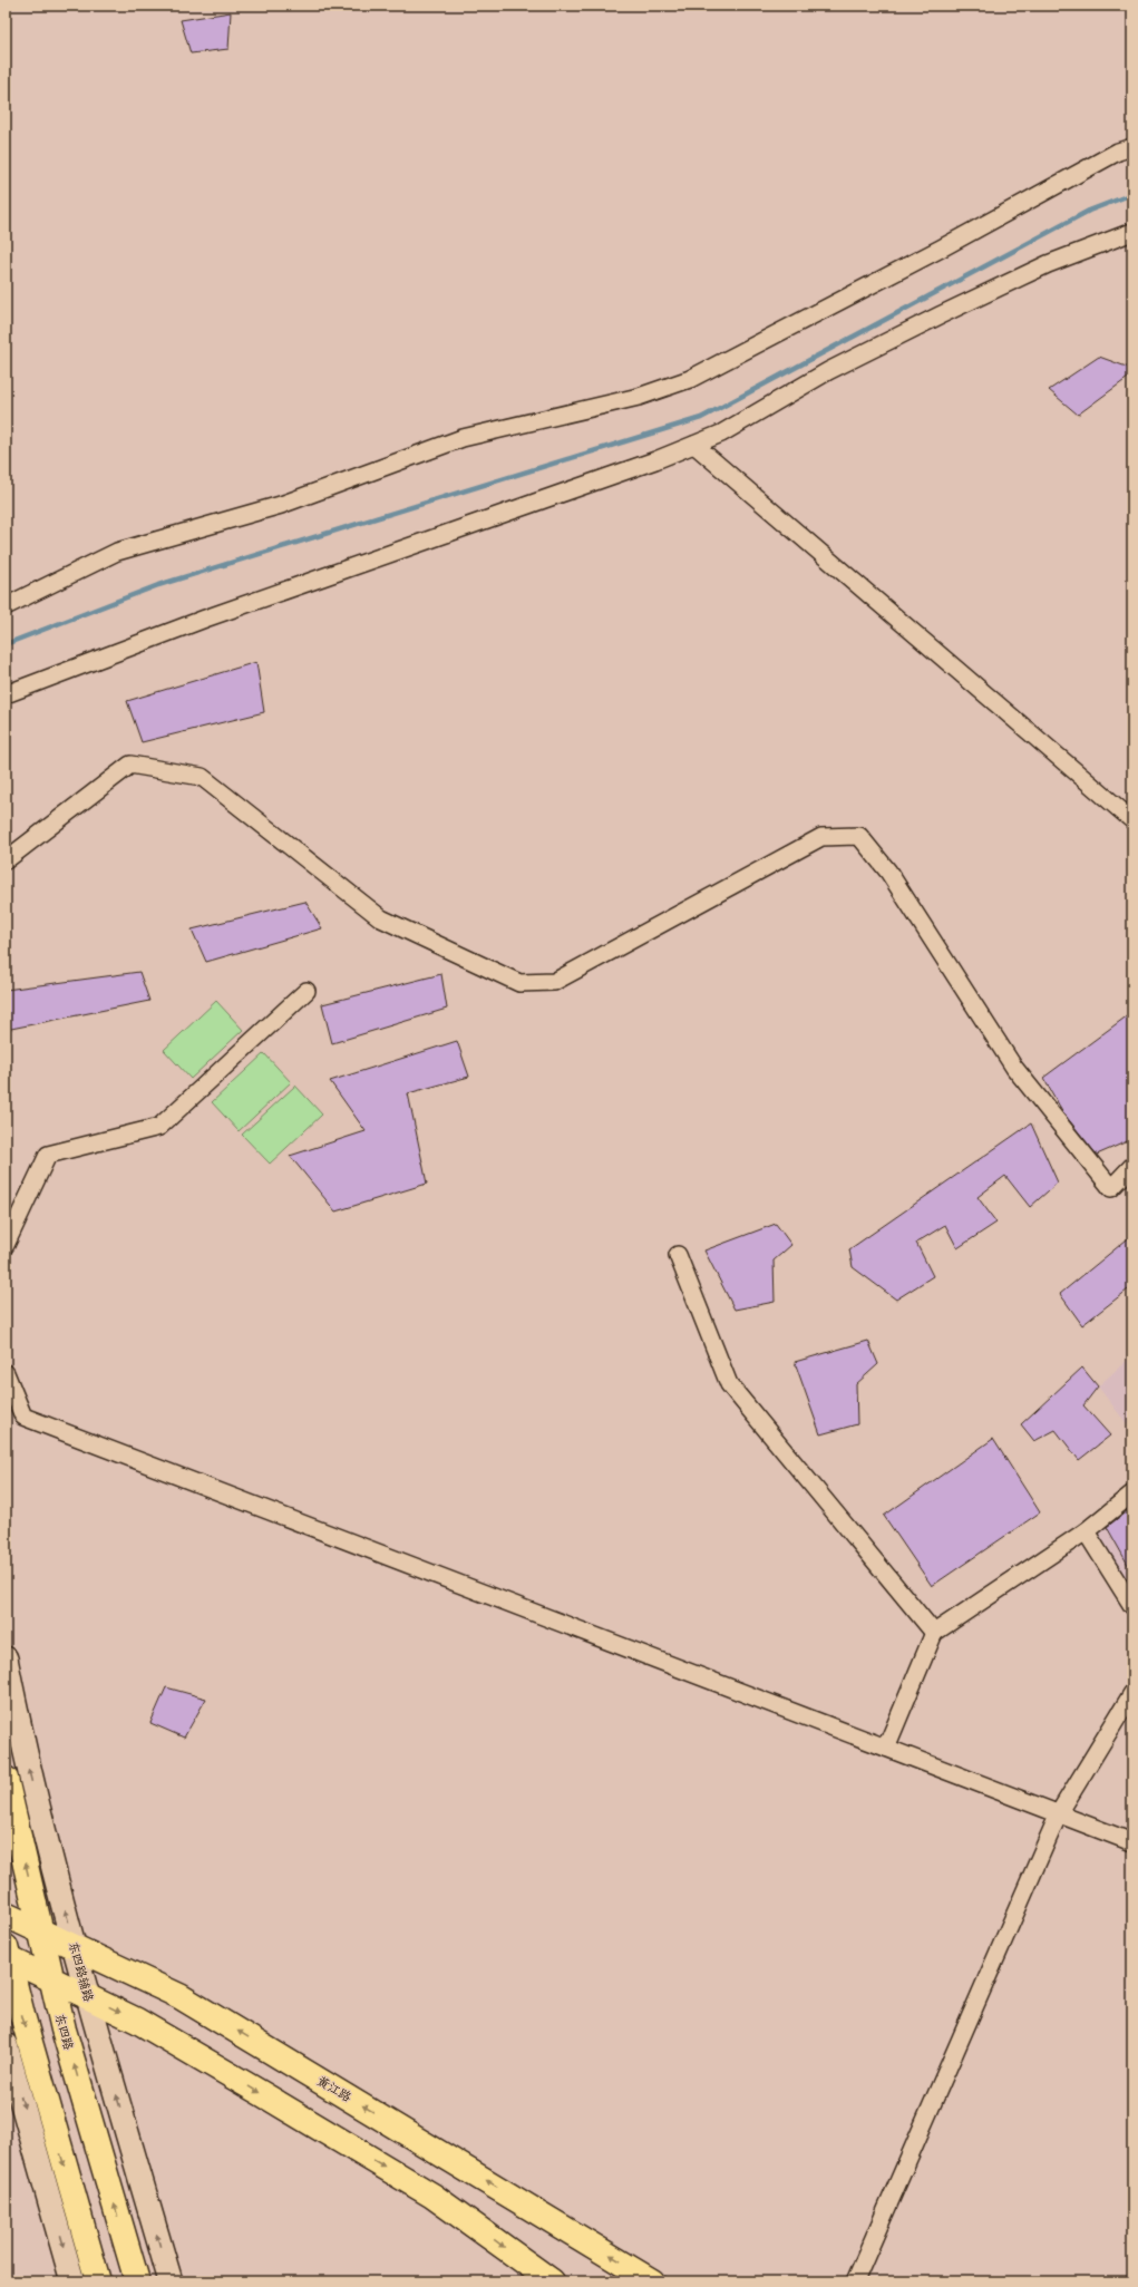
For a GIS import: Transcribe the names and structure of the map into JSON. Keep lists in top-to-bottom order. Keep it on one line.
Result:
{"streets":{"main road":["东四路辅路","东四路","黄江路"]},"crossings":[["东四路辅路","黄江路"],["东四路","黄江路"]]}
